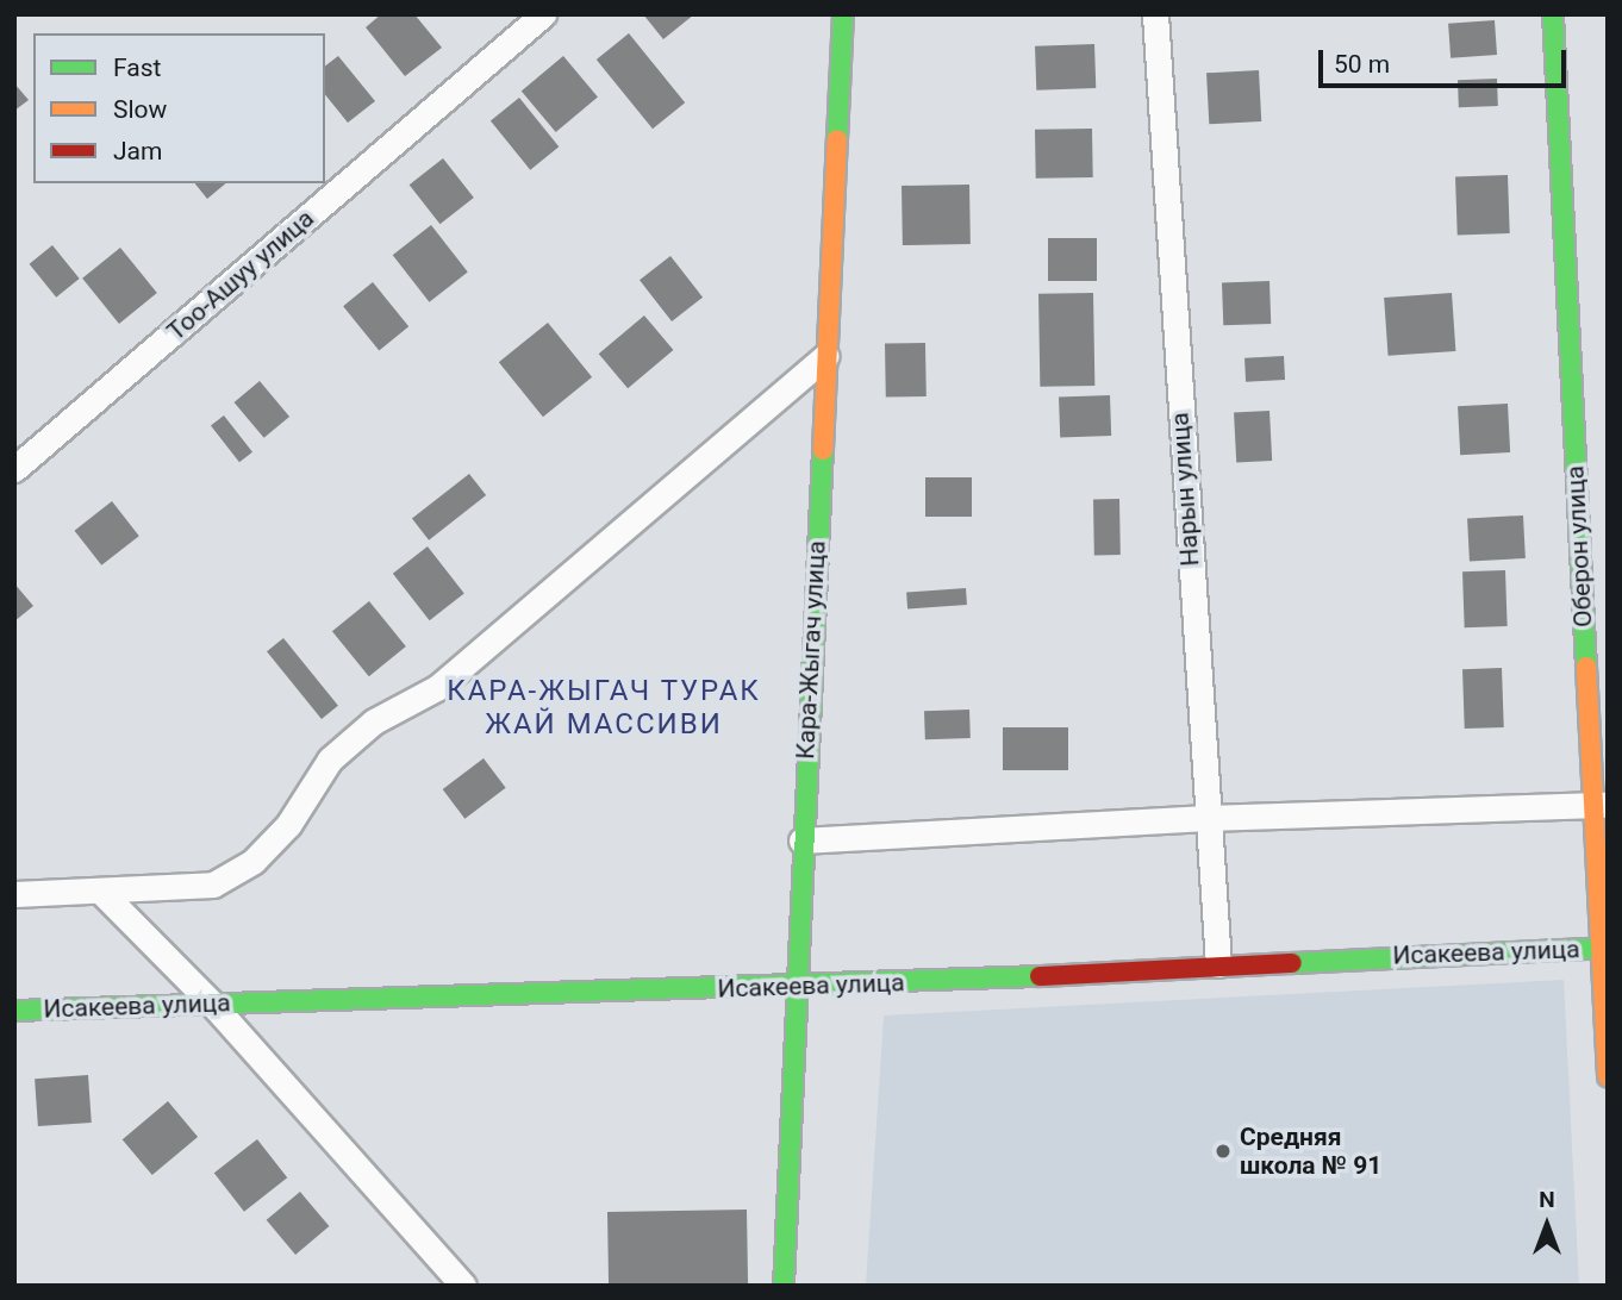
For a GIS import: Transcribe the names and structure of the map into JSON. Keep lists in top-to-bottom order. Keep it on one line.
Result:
{"streets":{"street":["Тоо-Ашуу улица","Нарын улица","Оберон улица","Кара-Жыгач улица","Исакеева улица"]},"crossings":[["Нарын улица","Исакеева улица"],["Оберон улица","Исакеева улица"],["Кара-Жыгач улица","Исакеева улица"]],"districts":["КАРА-ЖЫГАЧ ТУРАК ЖАЙ МАССИВИ"],"places":["Средняя школа № 91"],"legend":["Fast","Slow","Jam"],"scale_bar":"50 m","north":"top"}
